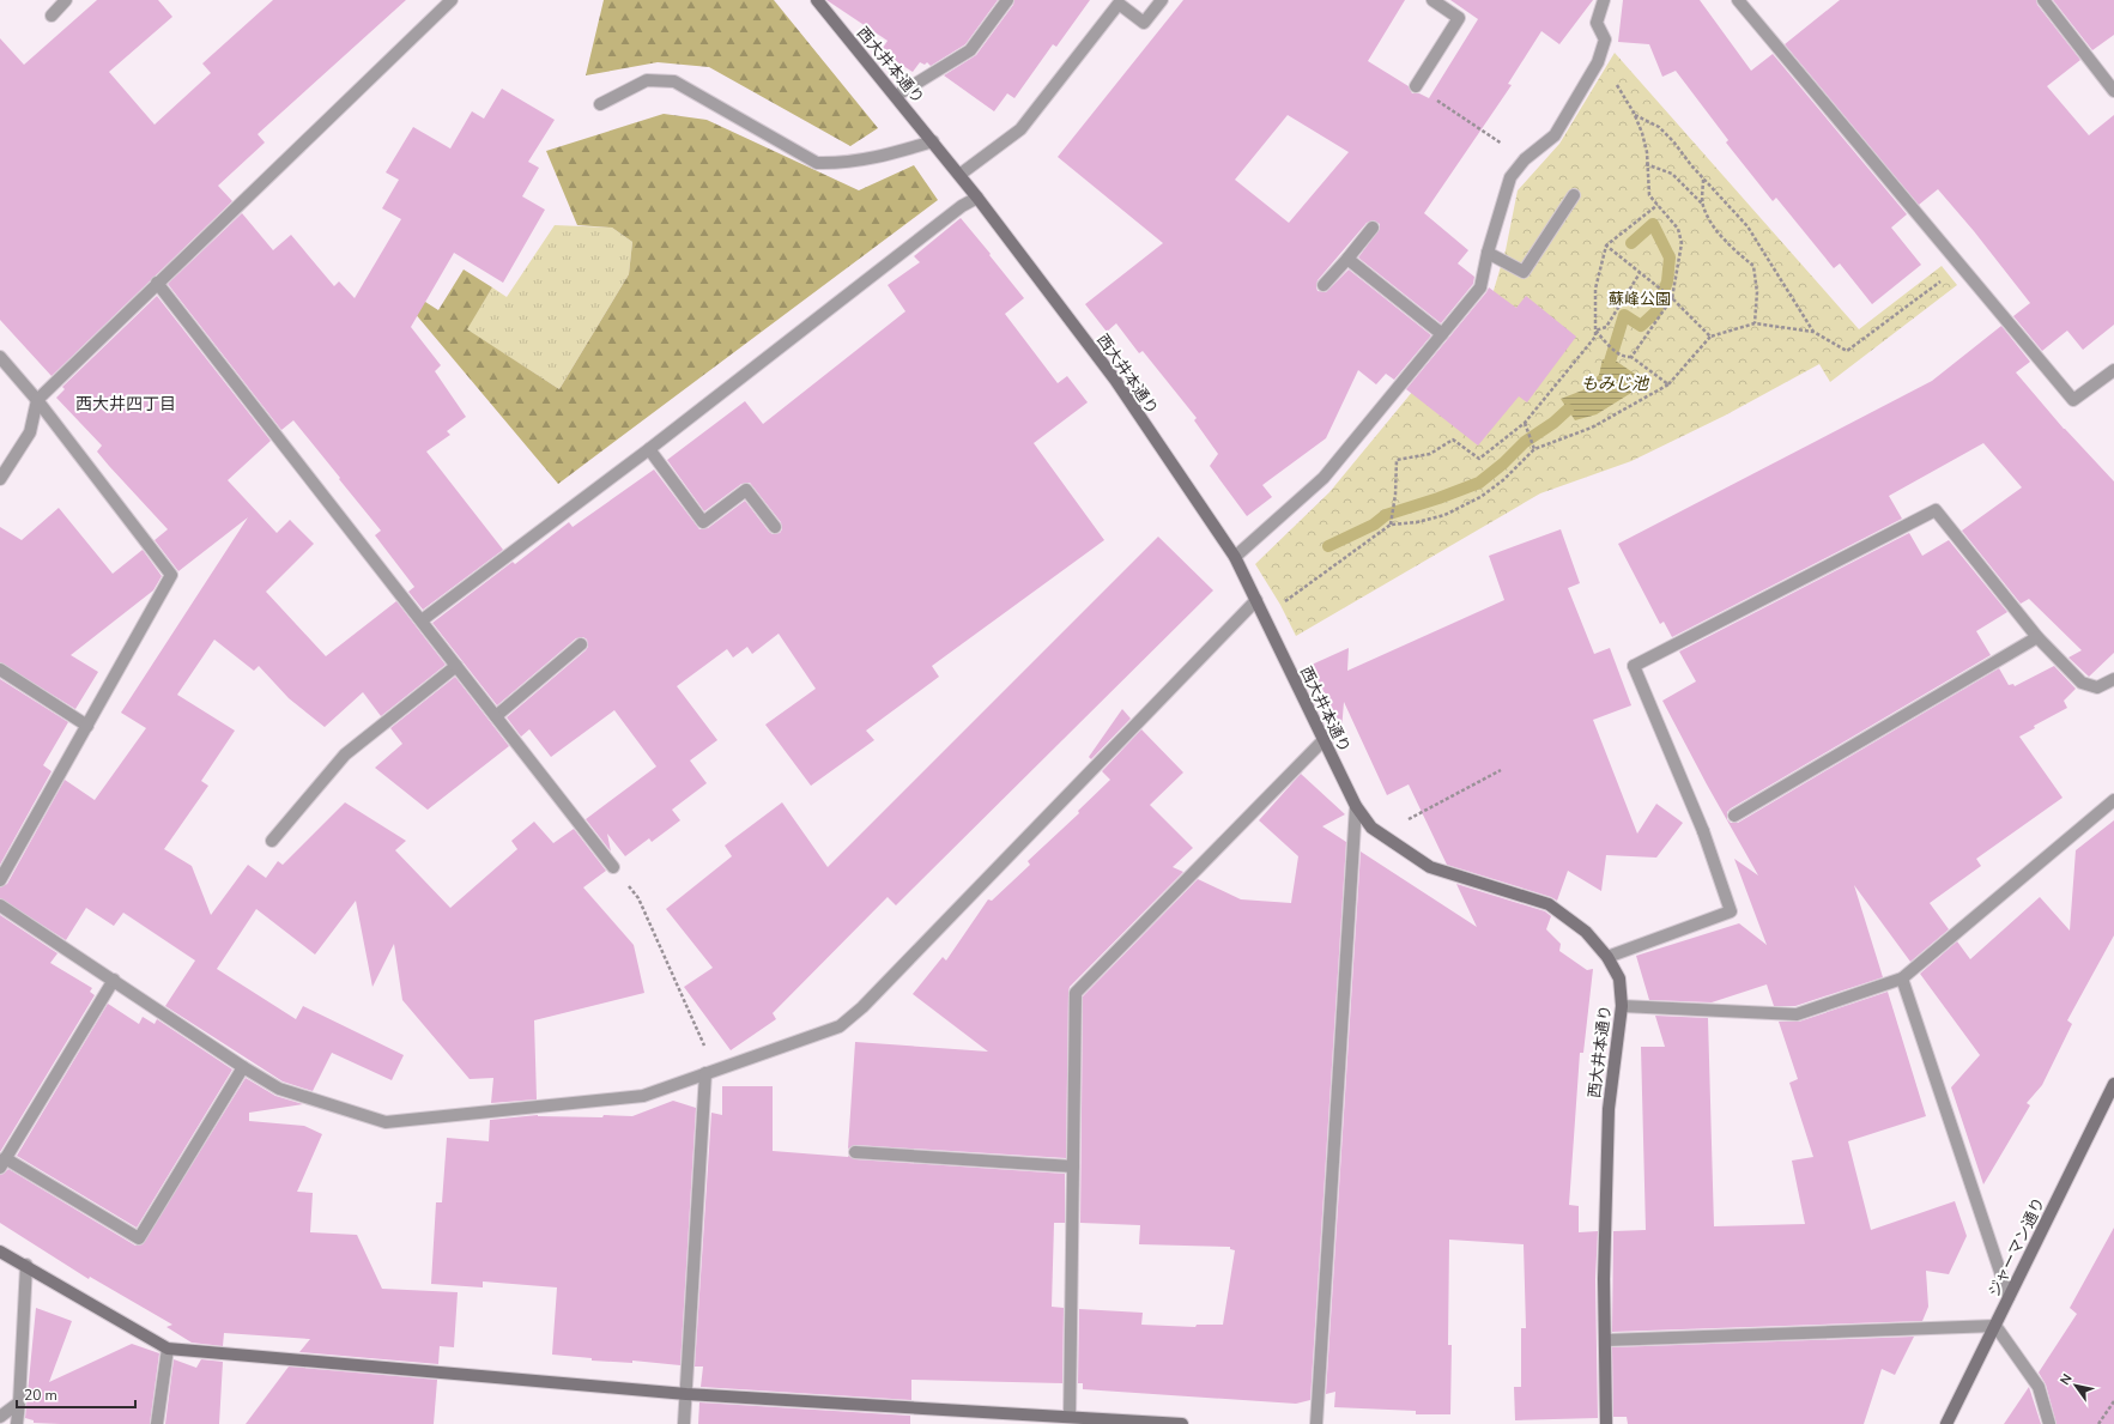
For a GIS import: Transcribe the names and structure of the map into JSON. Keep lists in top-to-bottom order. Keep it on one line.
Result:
{"streets":{"street":["西大井本通り","ジャーマン通り"]},"districts":["西大井四丁目"],"water":["もみじ池"],"parks":["蘇峰公園"],"scale_bar":"20 m","north":"top left"}
